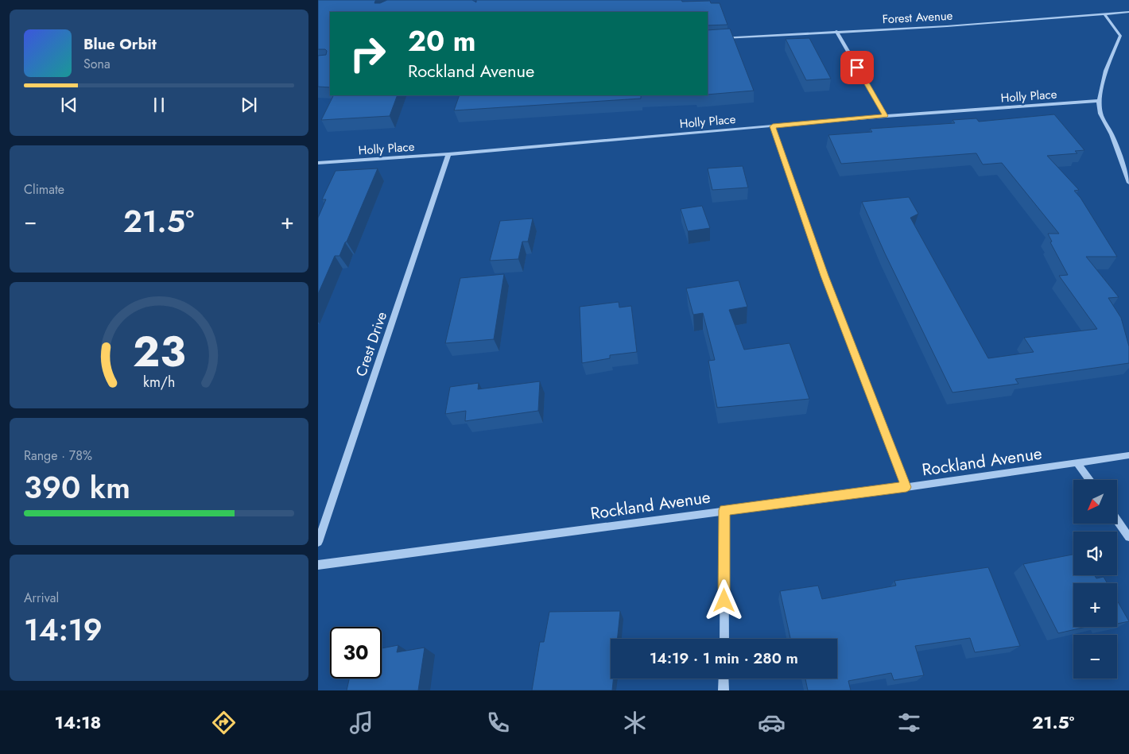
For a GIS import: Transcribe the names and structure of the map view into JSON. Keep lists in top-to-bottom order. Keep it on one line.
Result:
{"streets":{"street":["Forest Avenue","Holly Place","Crest Drive","Rockland Avenue"]},"crossings":[["Holly Place","Crest Drive"]],"north":"bottom left","page":{"turn":["20 m","Rockland Avenue"],"song":["Blue Orbit","Sona"],"tile":["Climate",["Range · 78%","390 km"],["Arrival","14:19"]],"heat":["−","21.5°","+"],"map_buttons":["+","−"],"limit":"30","trip":"14:19 · 1 min · 280 m","tabs":["14:18","21.5°"],"gauge":["23","km/h"]}}
